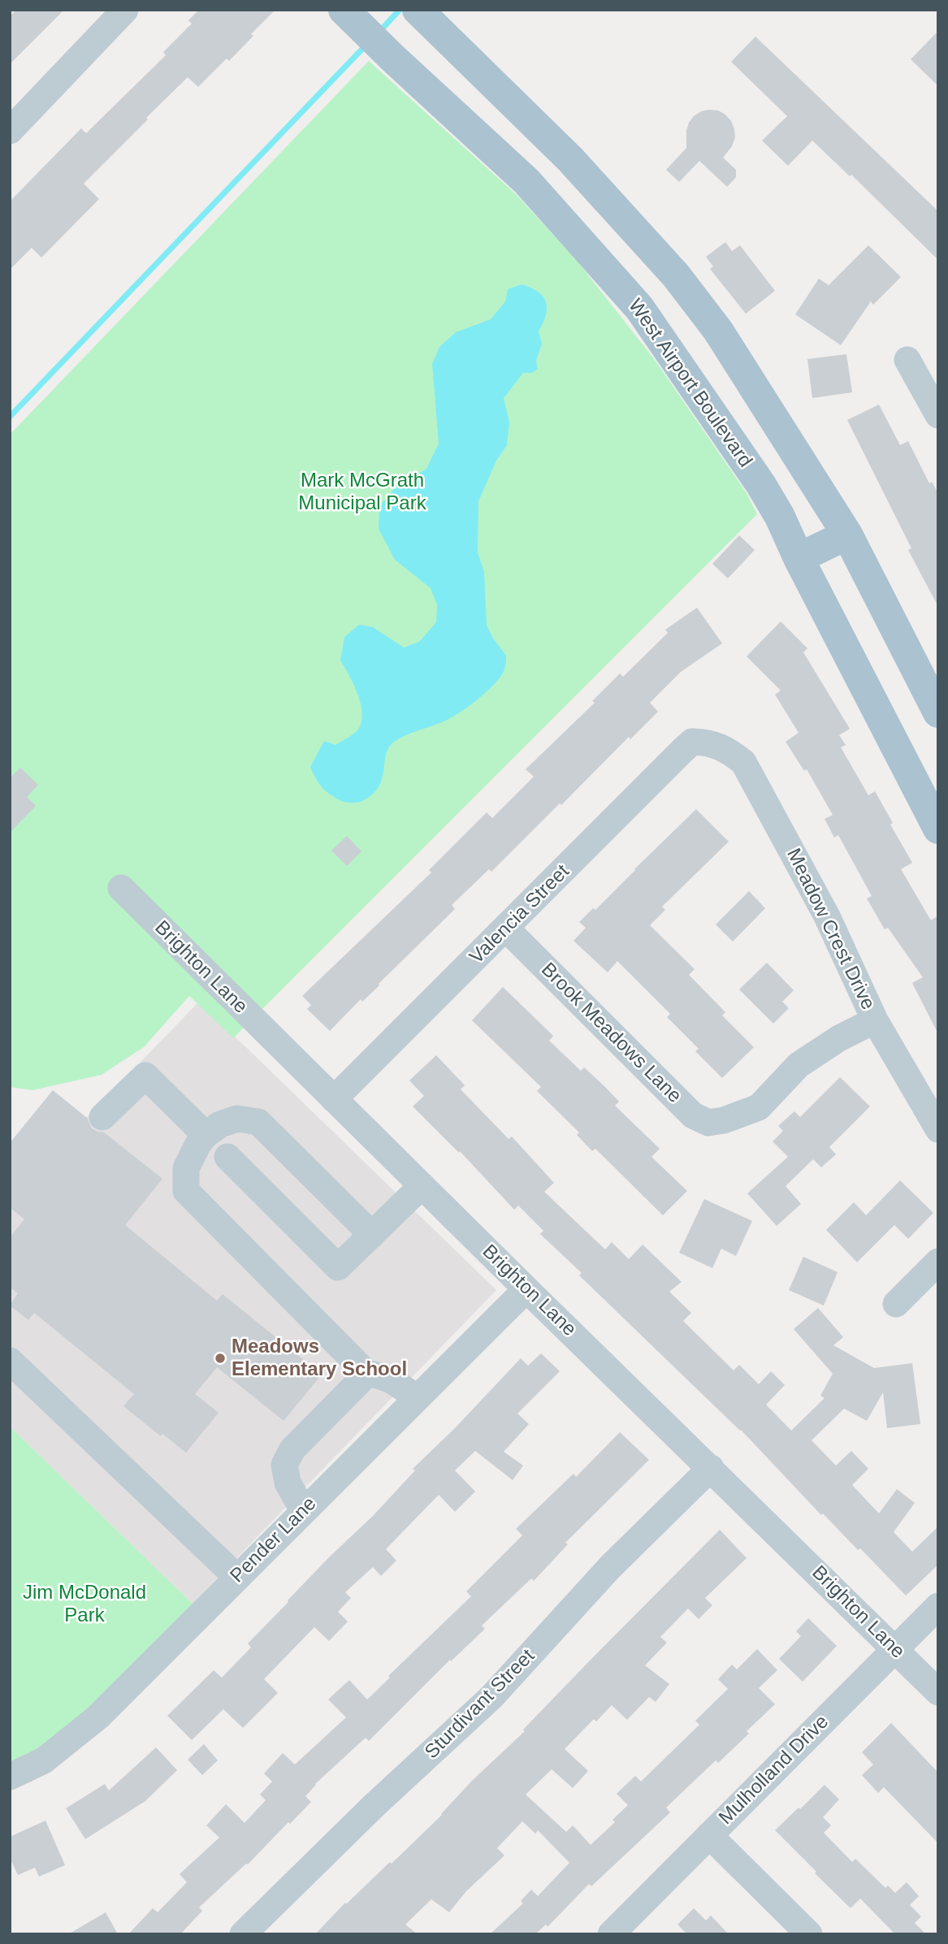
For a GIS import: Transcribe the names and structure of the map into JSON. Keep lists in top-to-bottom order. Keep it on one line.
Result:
{"streets":{"main road":["West Airport Boulevard"],"street":["Valencia Street","Meadow Crest Drive","Brighton Lane","Brook Meadows Lane","Pender Lane","Sturdivant Street","Mulholland Drive"]},"crossings":[["Valencia Street","Meadow Crest Drive"],["Valencia Street","Brighton Lane"],["Valencia Street","Brook Meadows Lane"],["Meadow Crest Drive","Brook Meadows Lane"],["Brighton Lane","Pender Lane"],["Brighton Lane","Sturdivant Street"],["Brighton Lane","Mulholland Drive"]],"parks":["Mark McGrath Municipal Park","Jim McDonald Park"],"places":["Meadows Elementary School"]}
